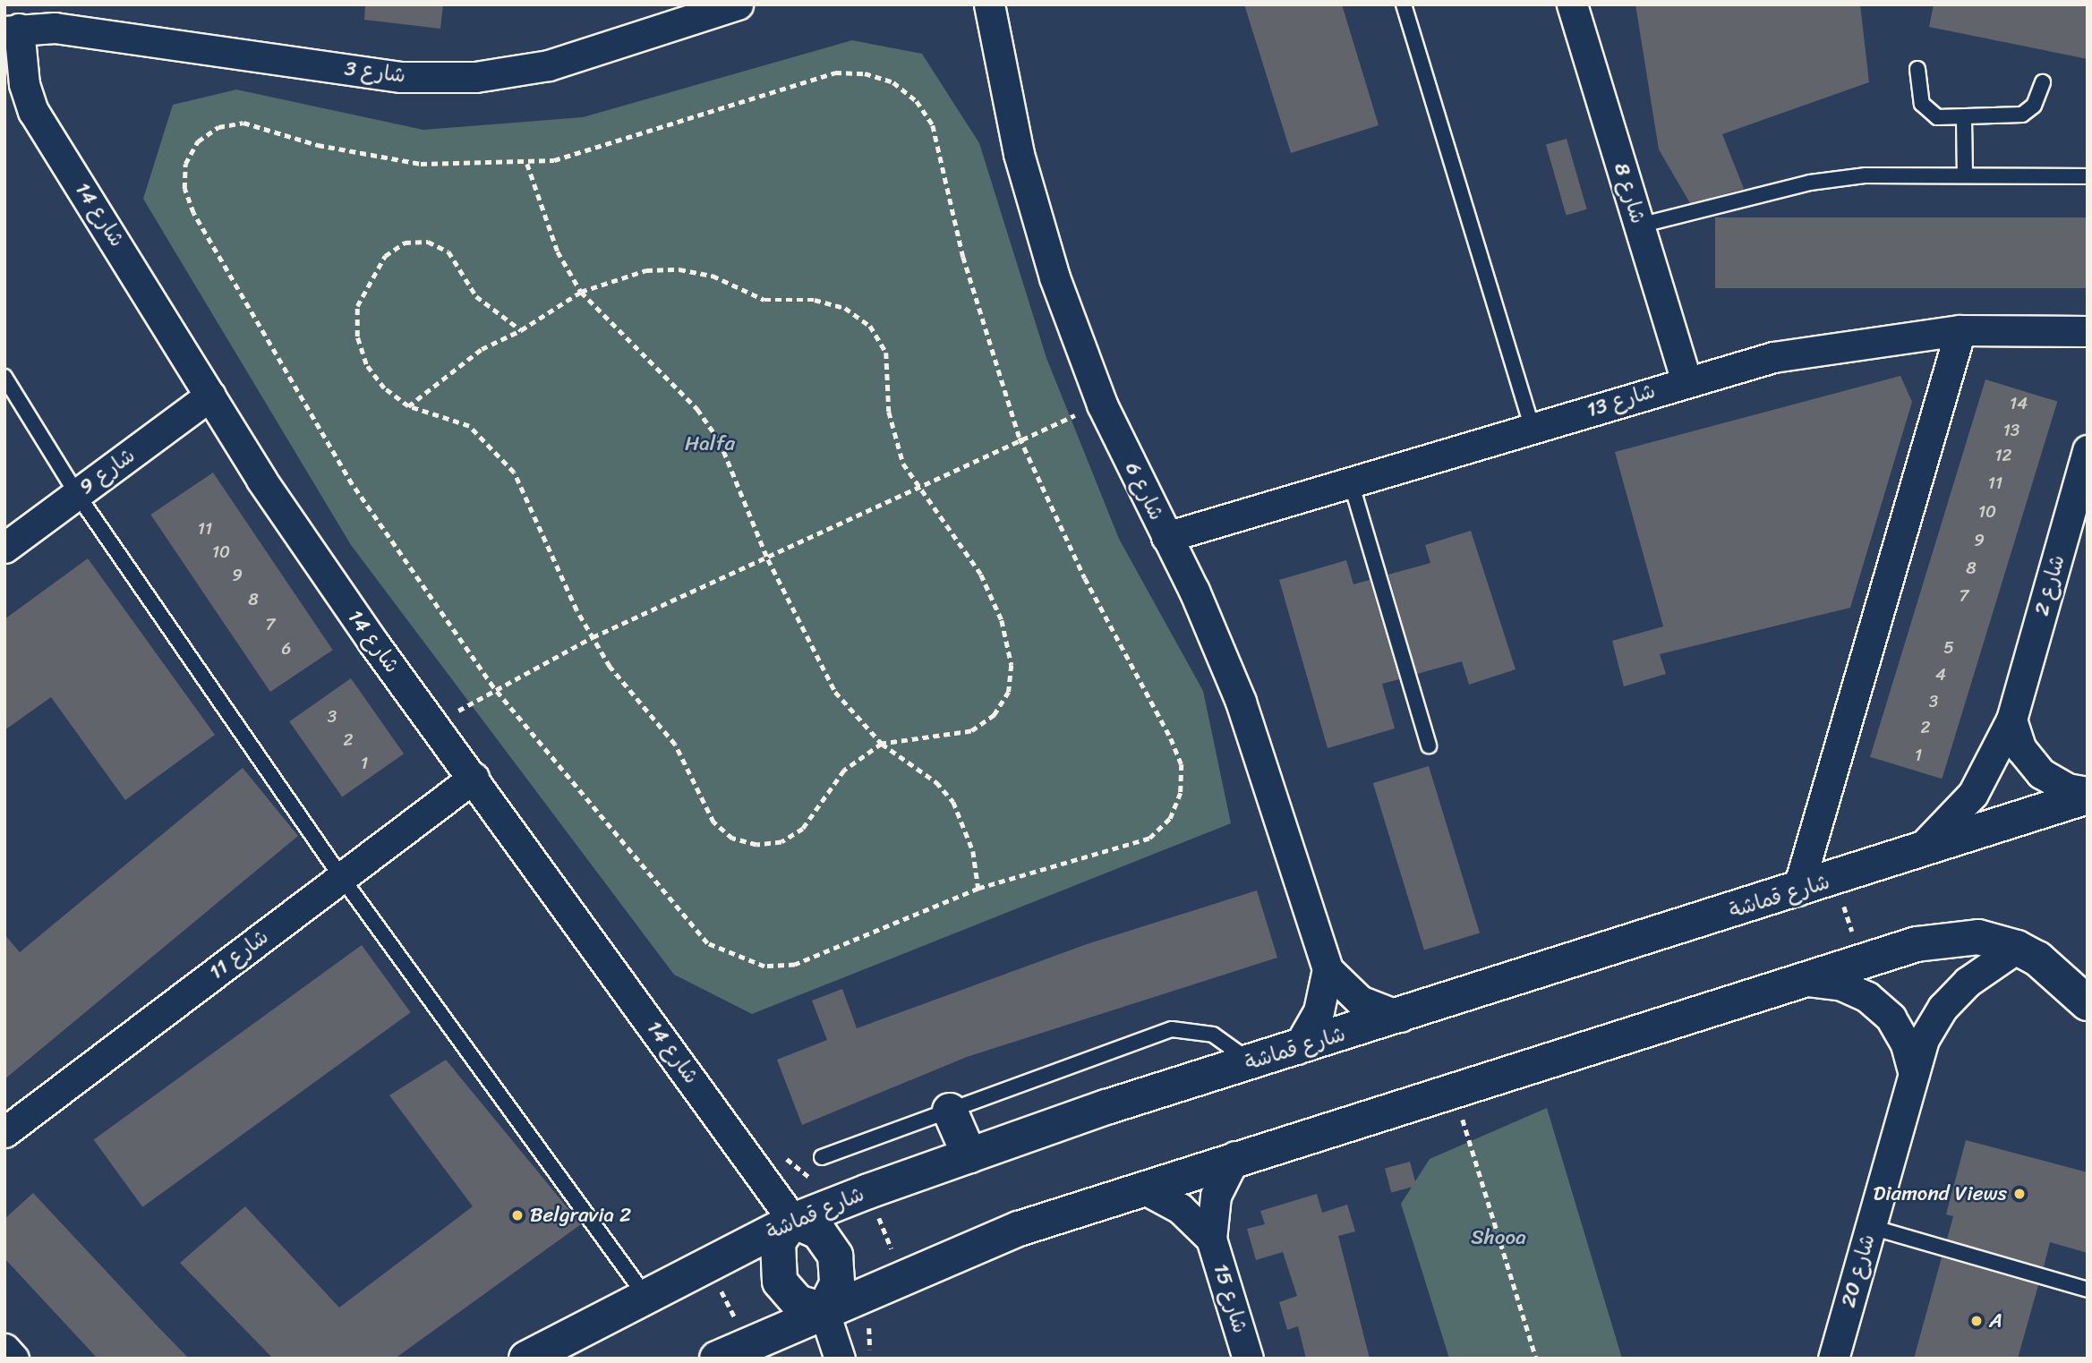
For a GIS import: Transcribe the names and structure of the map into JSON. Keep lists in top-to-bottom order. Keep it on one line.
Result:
{"streets":{"street":["شارع 3","شارع 8","شارع 14","شارع 13","شارع 9","شارع 6","شارع 2","شارع قماشة","شارع 11","شارع 20","شارع 15"]},"crossings":[["شارع 3","شارع 14"],["شارع 8","شارع 13"],["شارع 14","شارع 9"],["شارع 14","شارع قماشة"],["شارع 14","شارع 11"],["شارع 13","شارع 6"],["شارع 6","شارع قماشة"],["شارع 2","شارع قماشة"]],"parks":["Halfa","Shooa"],"places":["Diamond Views","Belgravia 2","A"],"house_numbers":["14","13","12","11","10","11","9","10","8","9","7","8","7","5","6","4","3","3","2","2","1","1"]}
